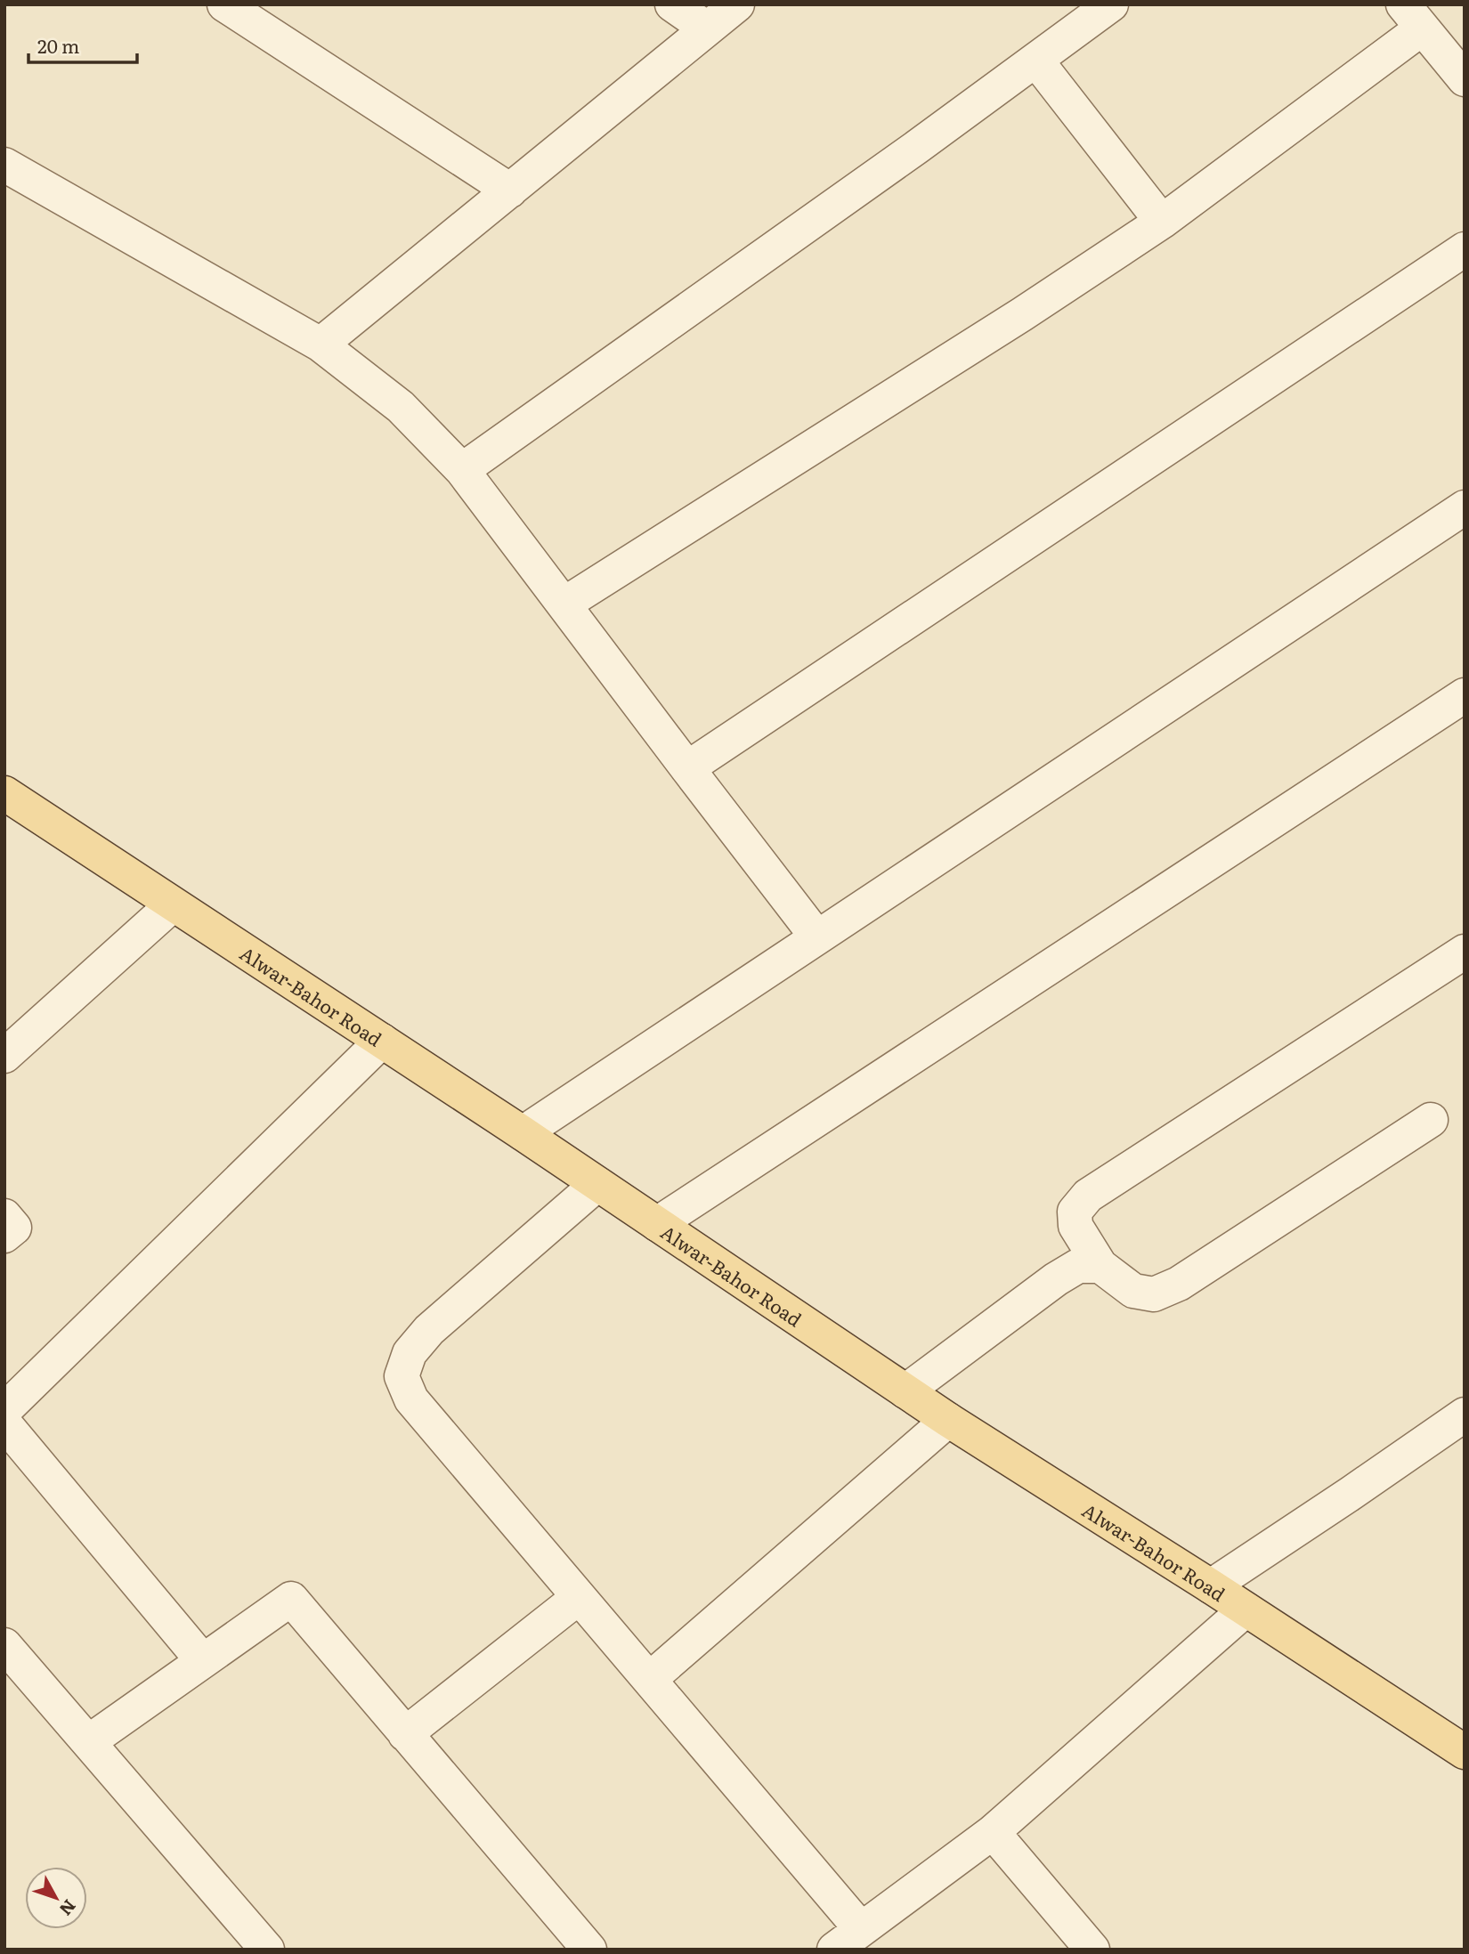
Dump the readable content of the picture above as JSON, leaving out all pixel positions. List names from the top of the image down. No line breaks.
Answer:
{"streets":{"main road":["Alwar-Bahor Road"]},"scale_bar":"20 m","north":"bottom right"}
